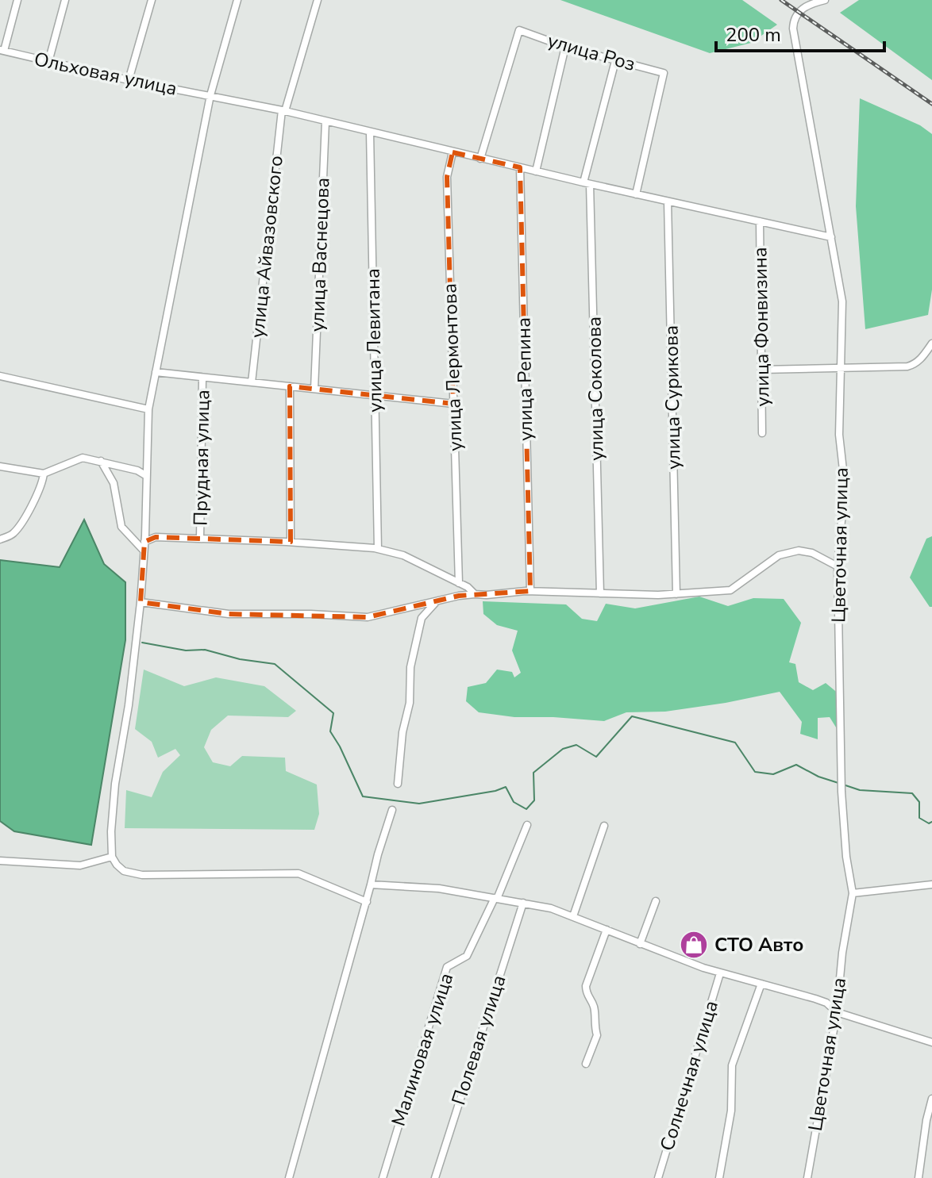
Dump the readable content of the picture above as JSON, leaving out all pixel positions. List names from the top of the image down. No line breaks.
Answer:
{"streets":{"street":["улица Роз","Ольховая улица","улица Айвазовского","улица Васнецова","улица Фонвизина","улица Левитана","улица Лермонтова","улица Репина","улица Соколова","улица Сурикова","Прудная улица","Цветочная улица","Полевая улица","Малиновая улица","Солнечная улица"]},"crossings":[["улица Роз","Ольховая улица"],["улица Роз","улица Соколова"],["Ольховая улица","улица Айвазовского"],["Ольховая улица","улица Васнецова"],["Ольховая улица","улица Фонвизина"],["Ольховая улица","улица Левитана"],["Ольховая улица","улица Лермонтова"],["Ольховая улица","улица Репина"],["Ольховая улица","улица Соколова"],["Ольховая улица","улица Сурикова"],["Ольховая улица","Цветочная улица"]],"places":{"shop":["СТО Авто"]},"scale_bar":"200 m"}
